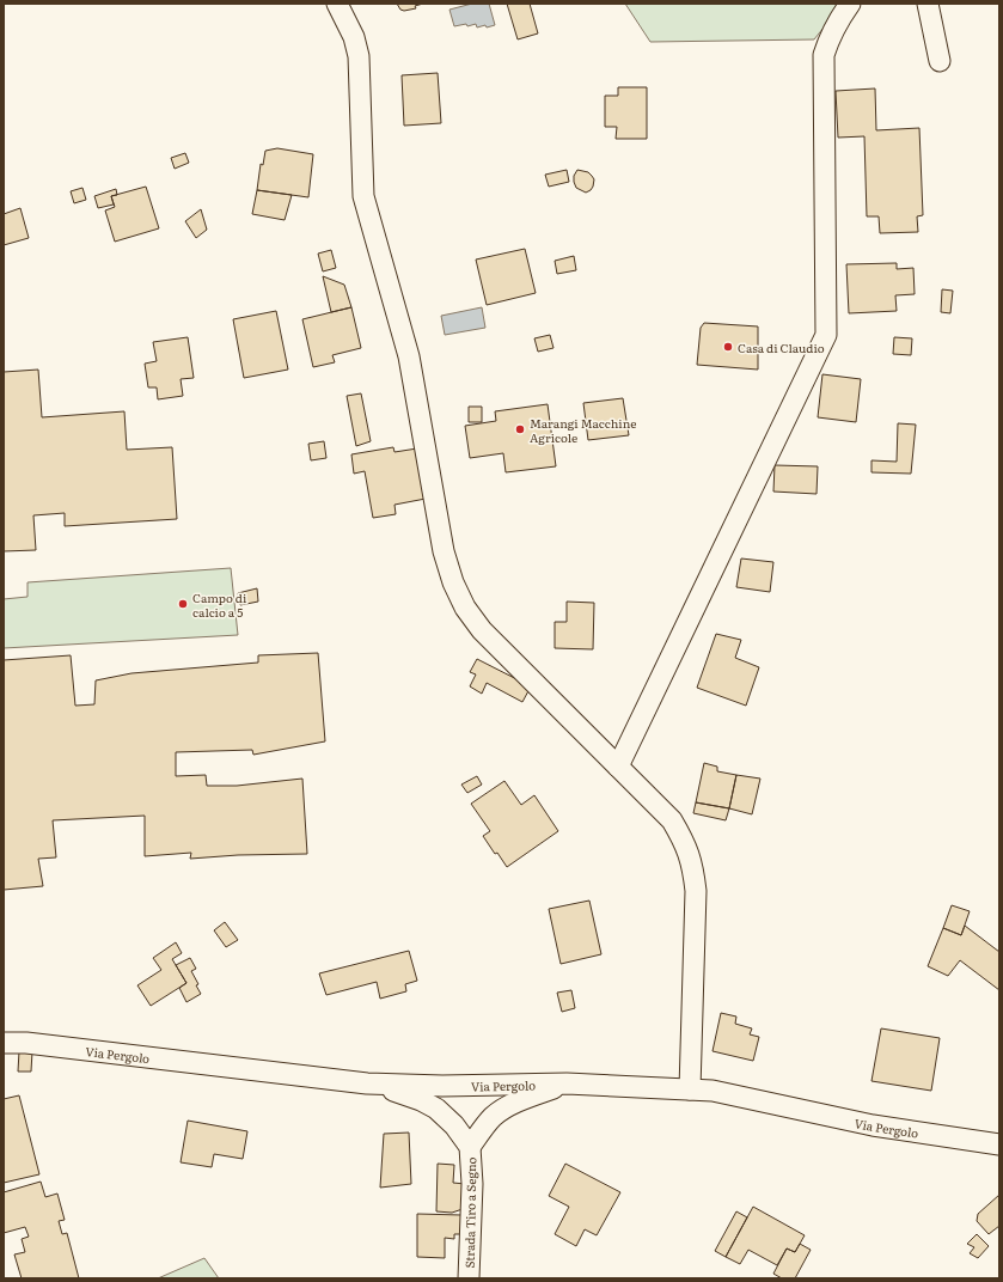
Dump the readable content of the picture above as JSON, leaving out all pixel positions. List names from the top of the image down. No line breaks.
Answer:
{"streets":{"street":["Via Pergolo","Strada Tiro a Segno"]},"crossings":[["Via Pergolo","Strada Tiro a Segno"]],"places":["Casa di Claudio","Marangi Macchine Agricole","Campo di calcio a 5"]}
